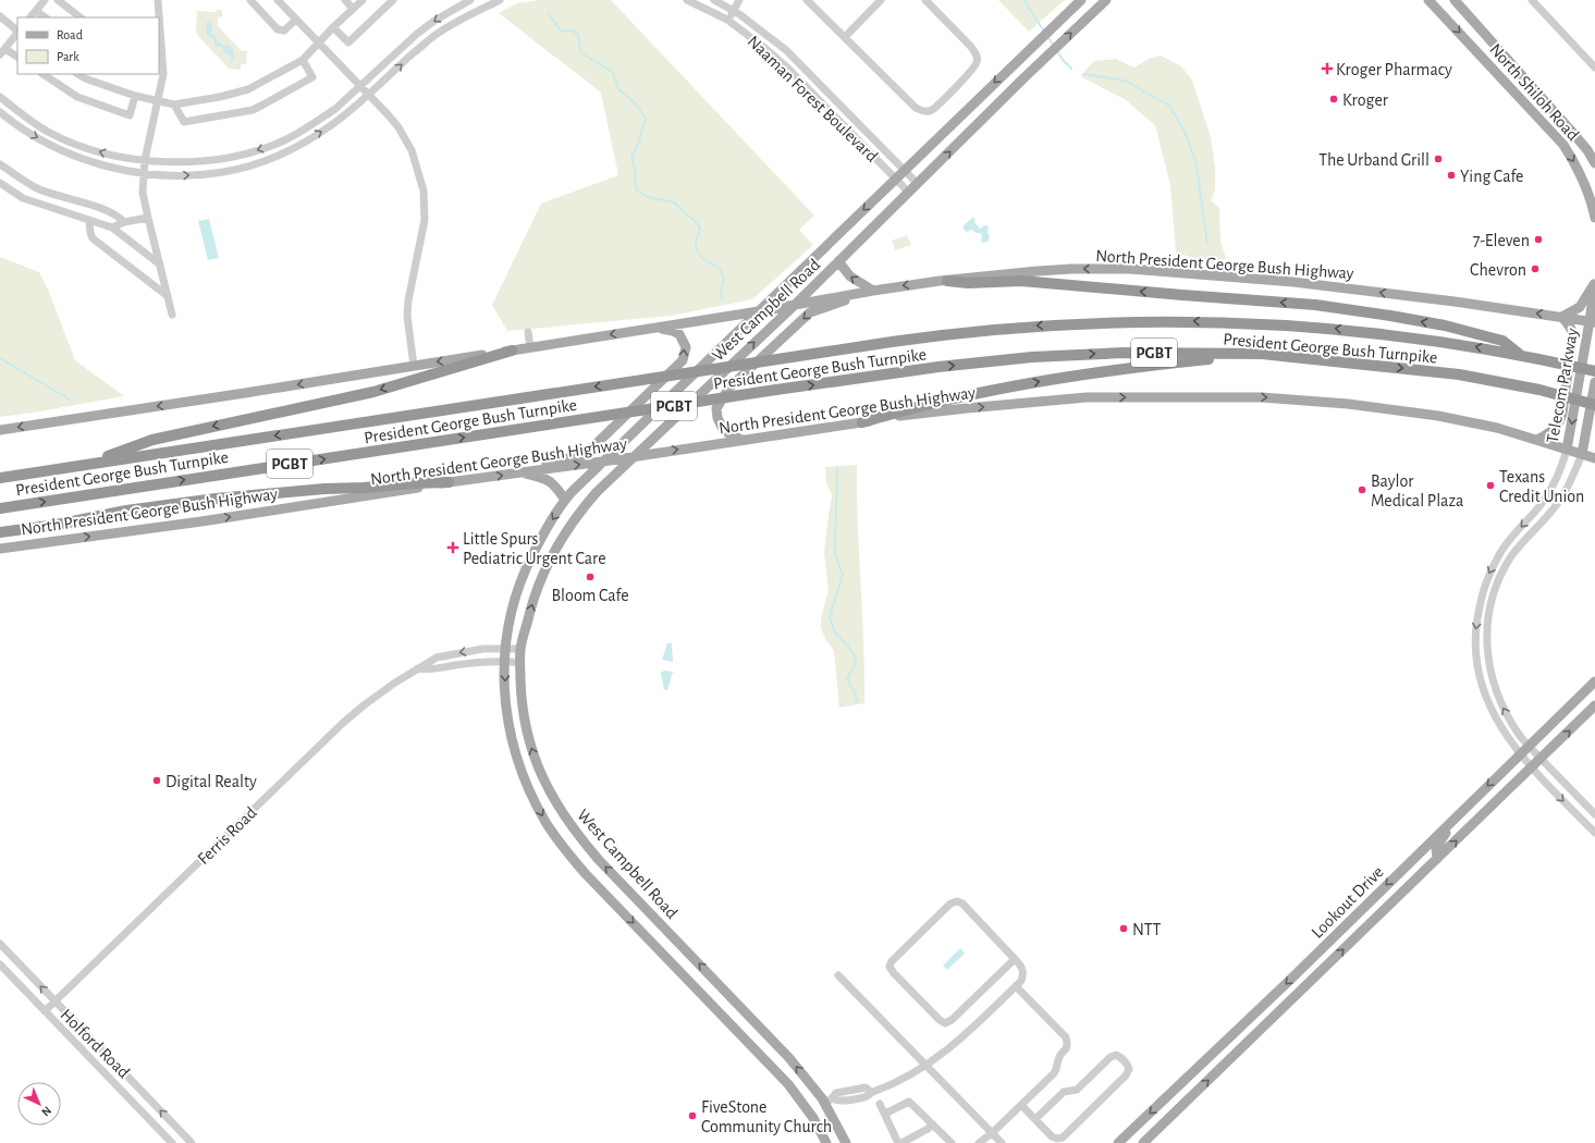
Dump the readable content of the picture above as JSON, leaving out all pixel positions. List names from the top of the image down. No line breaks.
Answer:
{"streets":{"highway":["President George Bush Turnpike","PGBT"],"main road":["North Shiloh Road","North President George Bush Highway","West Campbell Road","Telecom Parkway","Lookout Drive"],"street":["Naaman Forest Boulevard","Ferris Road","Holford Road"]},"crossings":[["Naaman Forest Boulevard","West Campbell Road"],["North President George Bush Highway","West Campbell Road"],["North President George Bush Highway","Telecom Parkway"],["West Campbell Road","Ferris Road"],["Telecom Parkway","Lookout Drive"],["Ferris Road","Holford Road"]],"places":{"health":["Kroger Pharmacy","Little Spurs Pediatric Urgent Care"],"other":["Kroger","The Urband Grill","Ying Cafe","7-Eleven","Chevron","Texans Credit Union","Baylor Medical Plaza","Bloom Cafe","Digital Realty","NTT","FiveStone Community Church"]},"legend":["Road","Park"],"north":"bottom right"}
